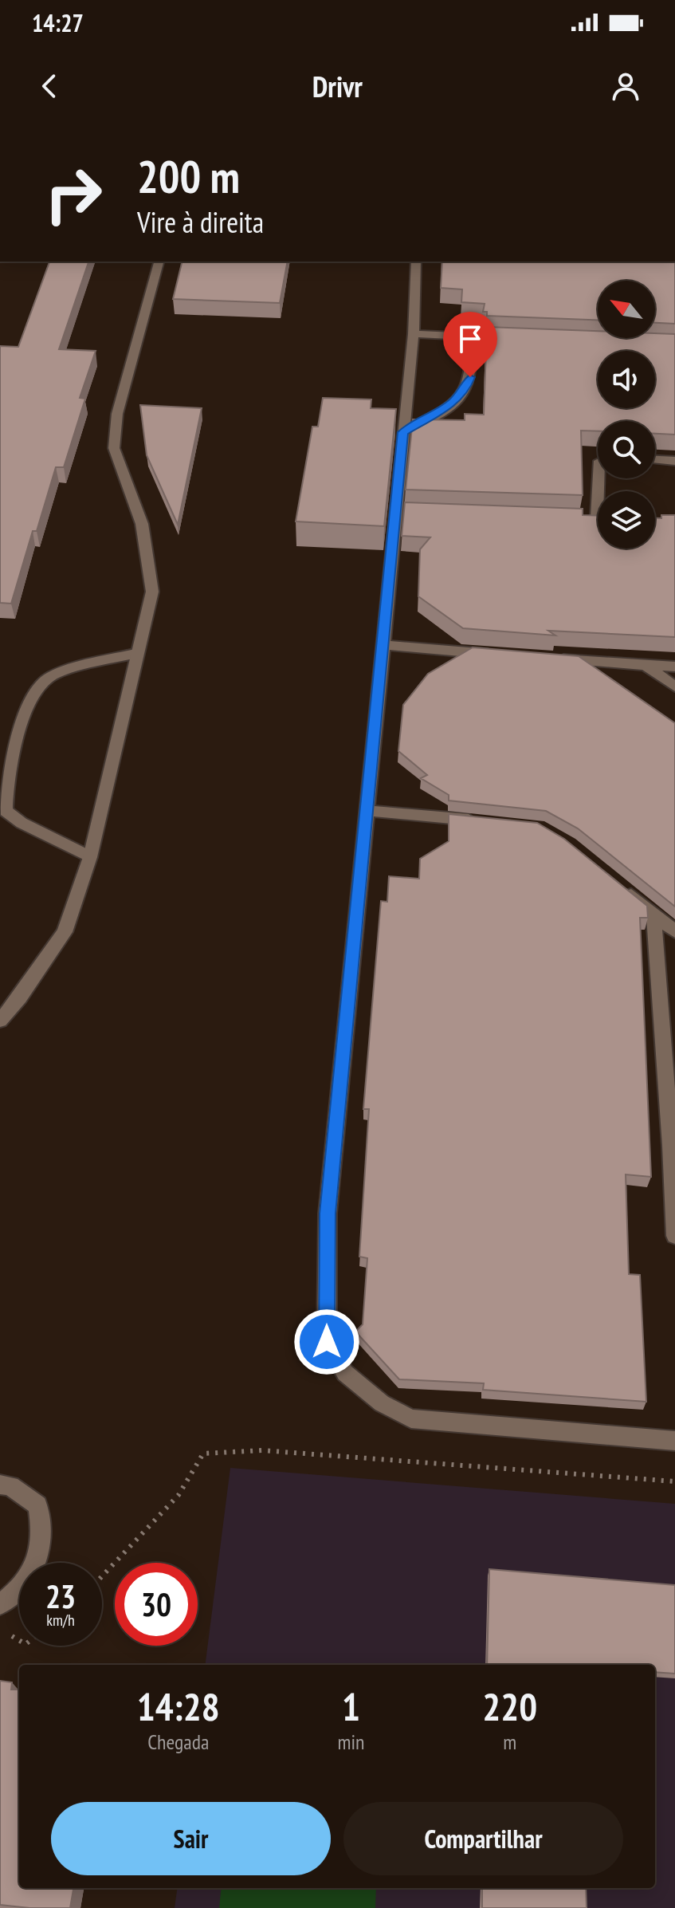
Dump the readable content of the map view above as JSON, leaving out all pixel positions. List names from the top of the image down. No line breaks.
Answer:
{"north":"top left","page":{"status":"14:27","header":"Drivr","turn":["200 m","Vire à direita"],"speed":"23 km/h","limit":"30","eta":["14:28","Chegada","1","min","220","m"],"buttons":["Sair","Compartilhar"]}}
